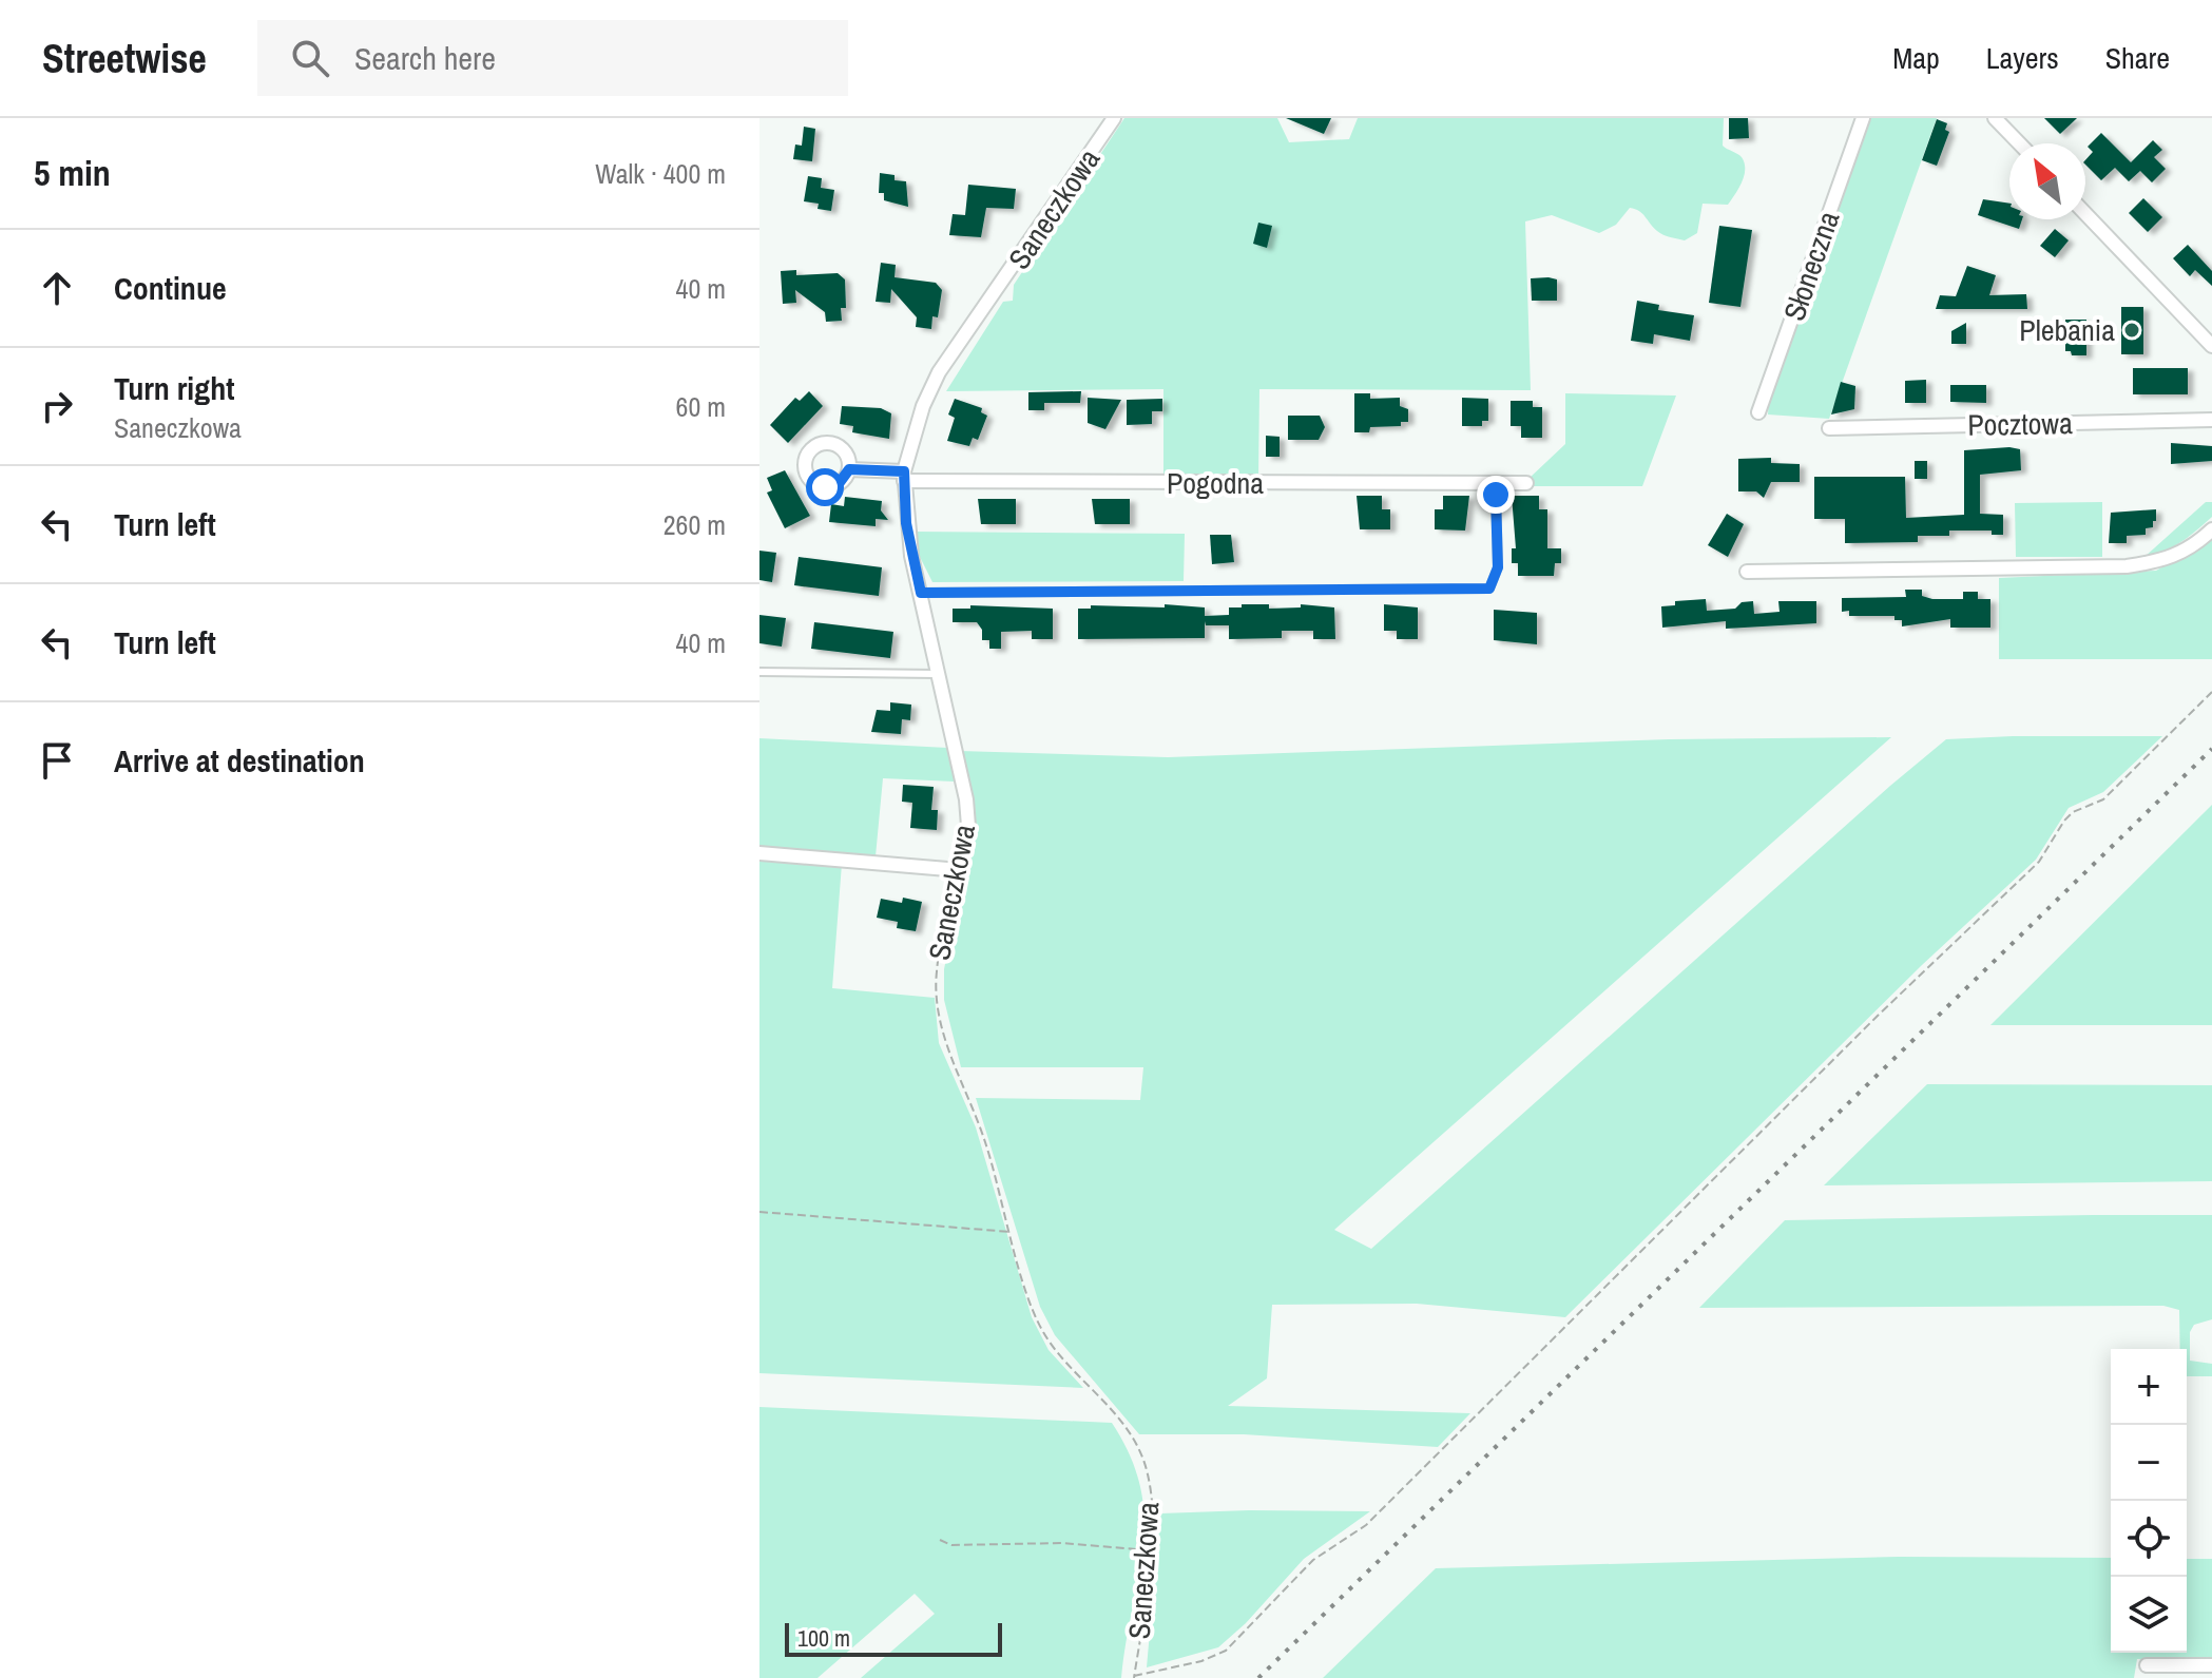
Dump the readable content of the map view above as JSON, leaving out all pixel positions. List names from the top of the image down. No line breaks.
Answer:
{"streets":{"street":["Saneczkowa","Słoneczna","Pocztowa","Pogodna"]},"crossings":[["Saneczkowa","Pogodna"]],"places":["Plebania"],"scale_bar":"100 m","north":"top left","page":{"header":"Streetwise","search":"Search here","nav":["Map","Layers","Share"],"heading":["5 min","Walk · 400 m"],"list":[["Continue","40 m"],["Turn right","Saneczkowa","60 m"],["Turn left","260 m"],["Turn left","40 m"],"Arrive at destination"],"map_buttons":["+","−"],"scale":"100 m"}}
